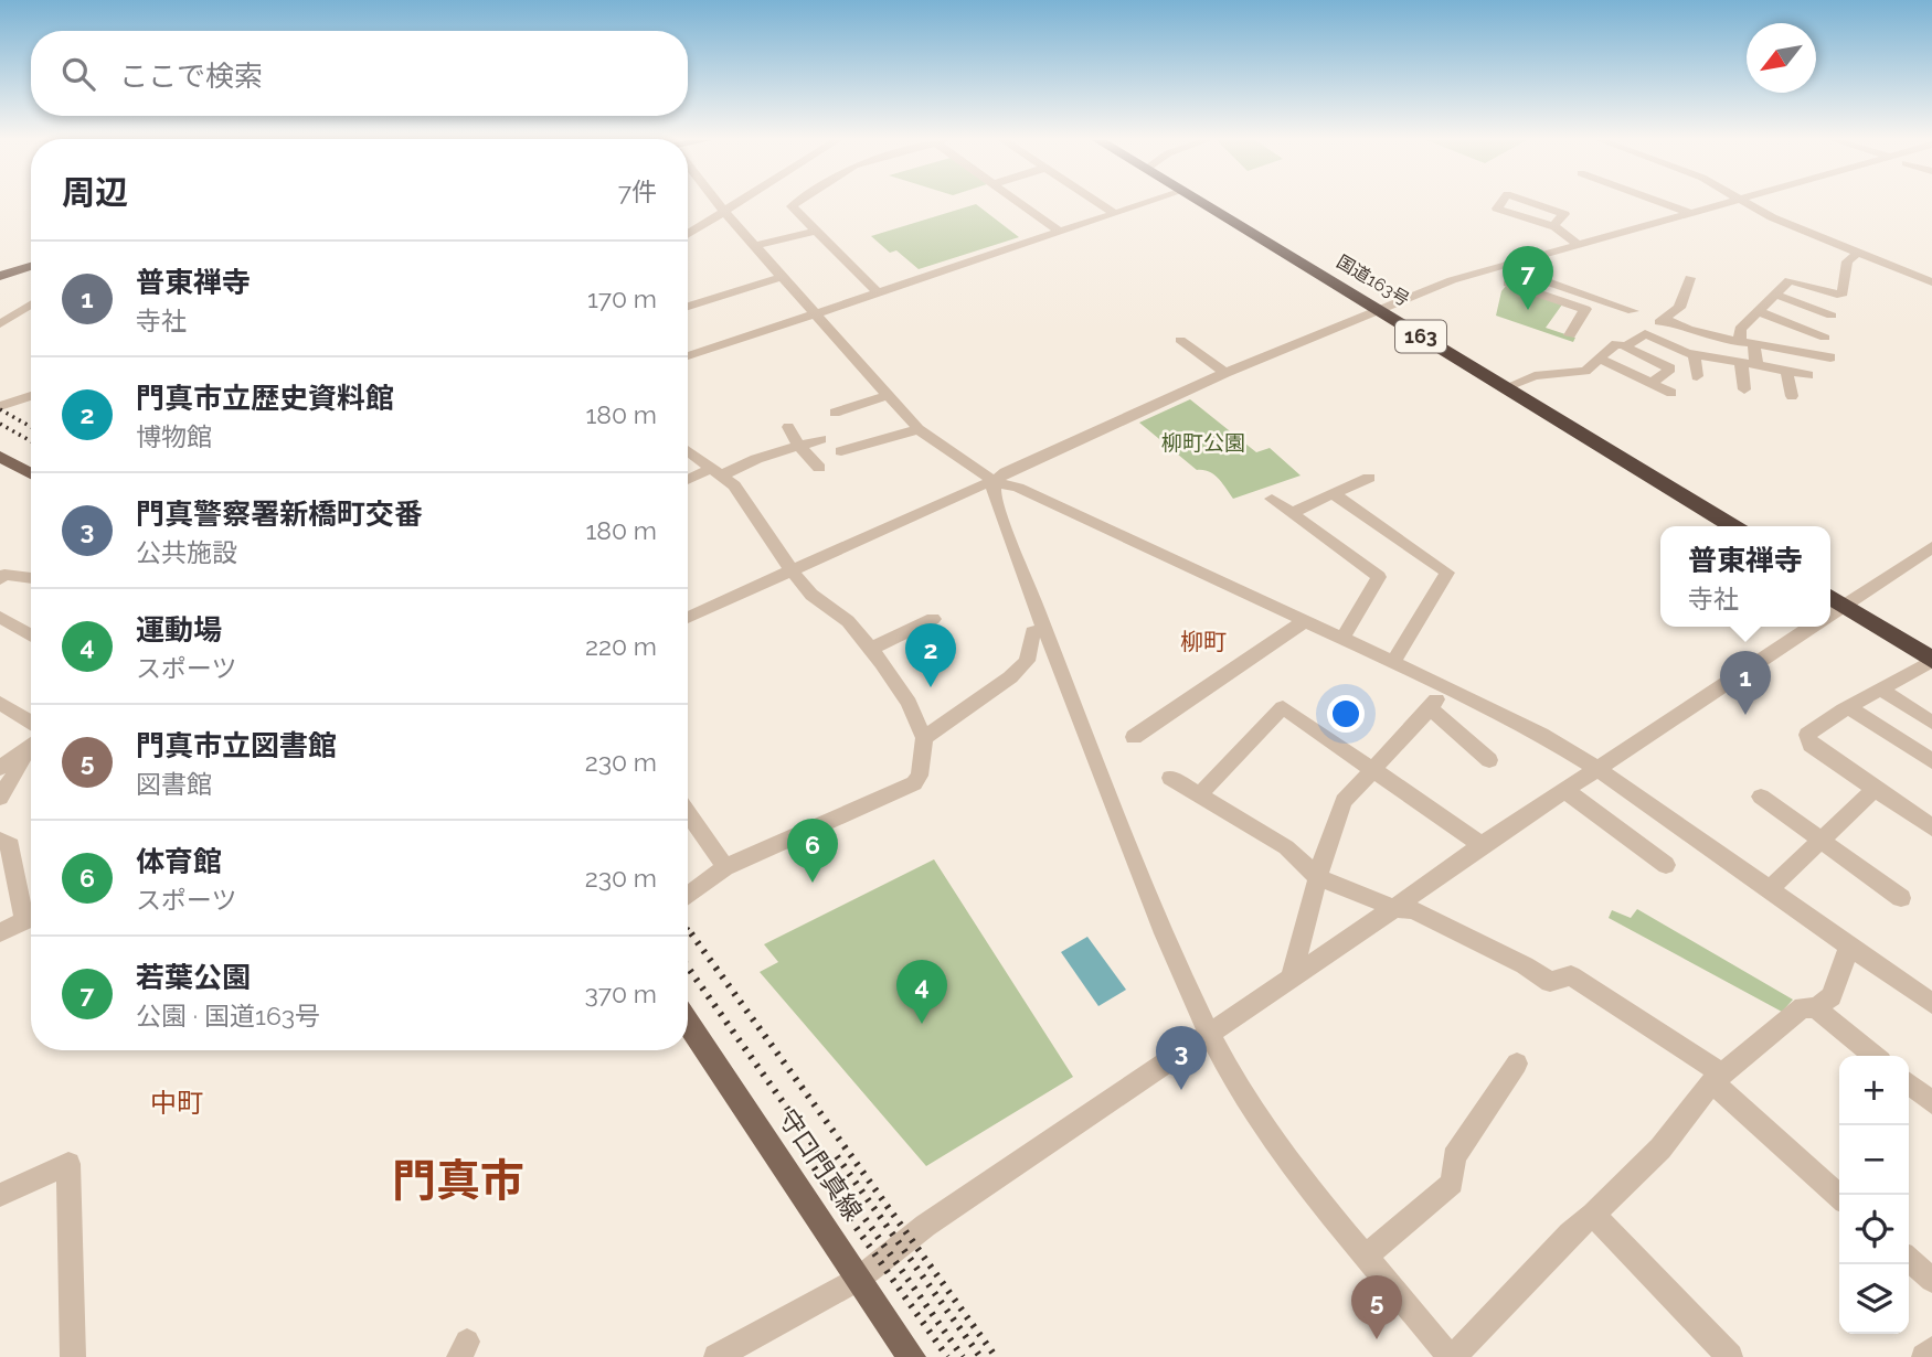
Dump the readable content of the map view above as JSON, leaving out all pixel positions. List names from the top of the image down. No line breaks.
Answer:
{"streets":{"highway":["国道163号","163"],"main road":["守口門真線"]},"districts":["柳町","中町","門真市"],"parks":["柳町公園"],"north":"bottom left","page":{"search":"ここで検索","heading":["周辺","7件"],"list":[{"mark":"1","name":"普東禅寺","note":"寺社","value":"170 m"},{"mark":"2","name":"門真市立歴史資料館","note":"博物館","value":"180 m"},{"mark":"3","name":"門真警察署新橋町交番","note":"公共施設","value":"180 m"},{"mark":"4","name":"運動場","note":"スポーツ","value":"220 m"},{"mark":"5","name":"門真市立図書館","note":"図書館","value":"230 m"},{"mark":"6","name":"体育館","note":"スポーツ","value":"230 m"},{"mark":"7","name":"若葉公園","note":"公園 · 国道163号","value":"370 m"}],"pins":["7","2","1","6","4","3","5"],"popup":["普東禅寺","寺社"],"map_buttons":["+","−"]}}
